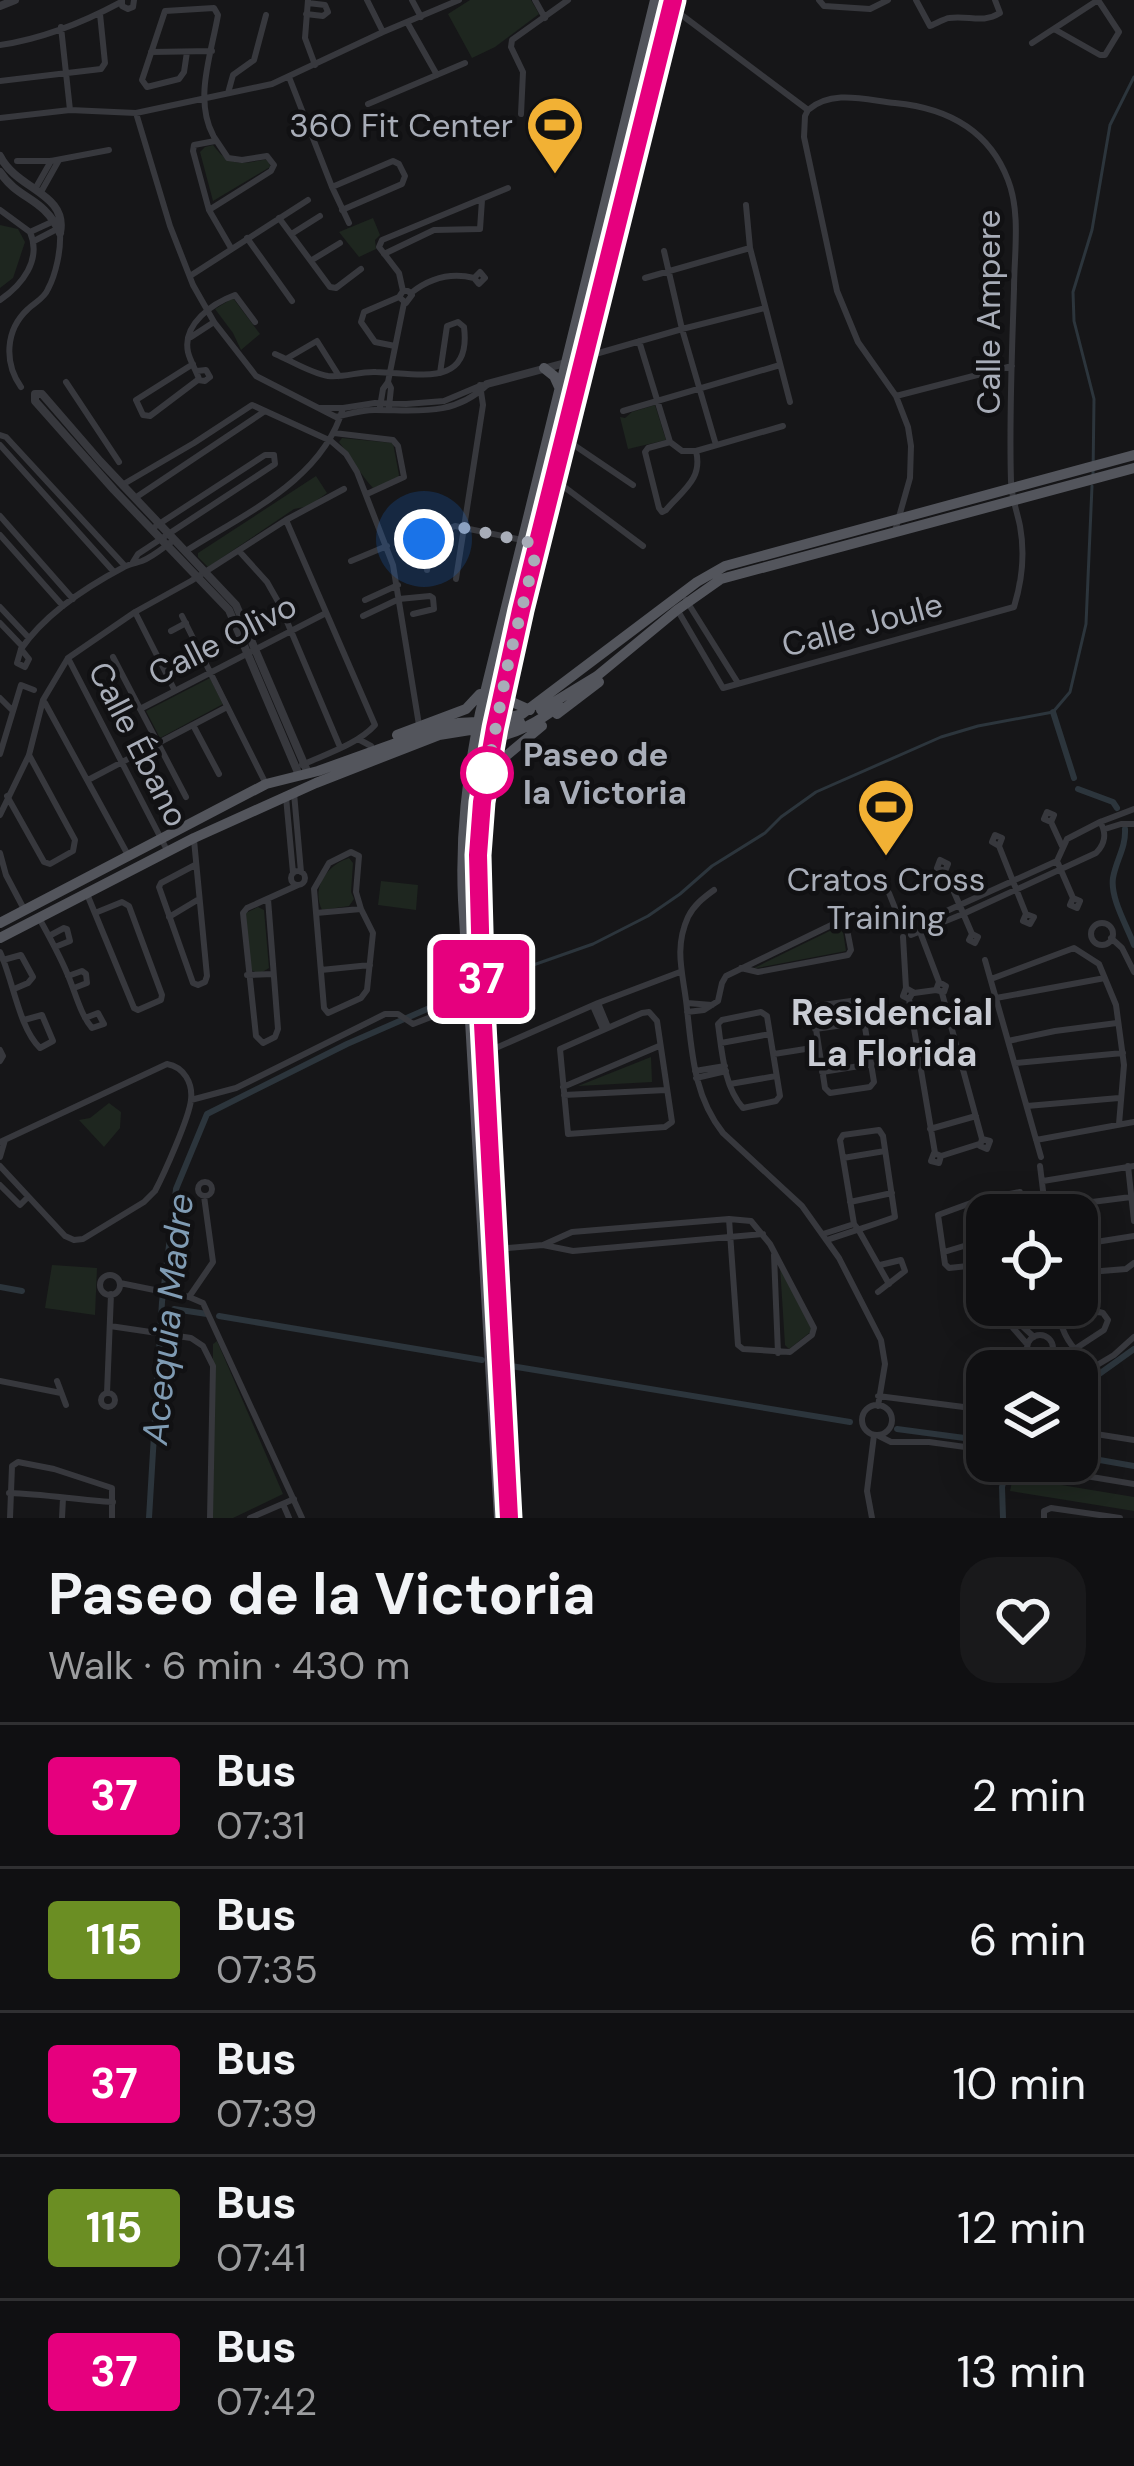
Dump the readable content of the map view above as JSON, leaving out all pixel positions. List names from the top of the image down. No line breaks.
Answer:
{"streets":{"street":["Calle Ampere","Calle Joule","Calle Olivo","Calle Ébano"]},"crossings":[["Calle Ampere","Calle Joule"]],"districts":["Residencial La Florida"],"water":["Acequia Madre"],"places":{"sports":["360 Fit Center","Cratos Cross Training"],"other":["Paseo de la Victoria"]},"lines":["bus line 37"],"page":{"on_map":"37","heading":["Paseo de la Victoria","Walk · 6 min · 430 m"],"list":[{"mark":"37","name":"Bus","note":"07:31","value":"2 min"},{"mark":"115","name":"Bus","note":"07:35","value":"6 min"},{"mark":"37","name":"Bus","note":"07:39","value":"10 min"},{"mark":"115","name":"Bus","note":"07:41","value":"12 min"},{"mark":"37","name":"Bus","note":"07:42","value":"13 min"}]}}
